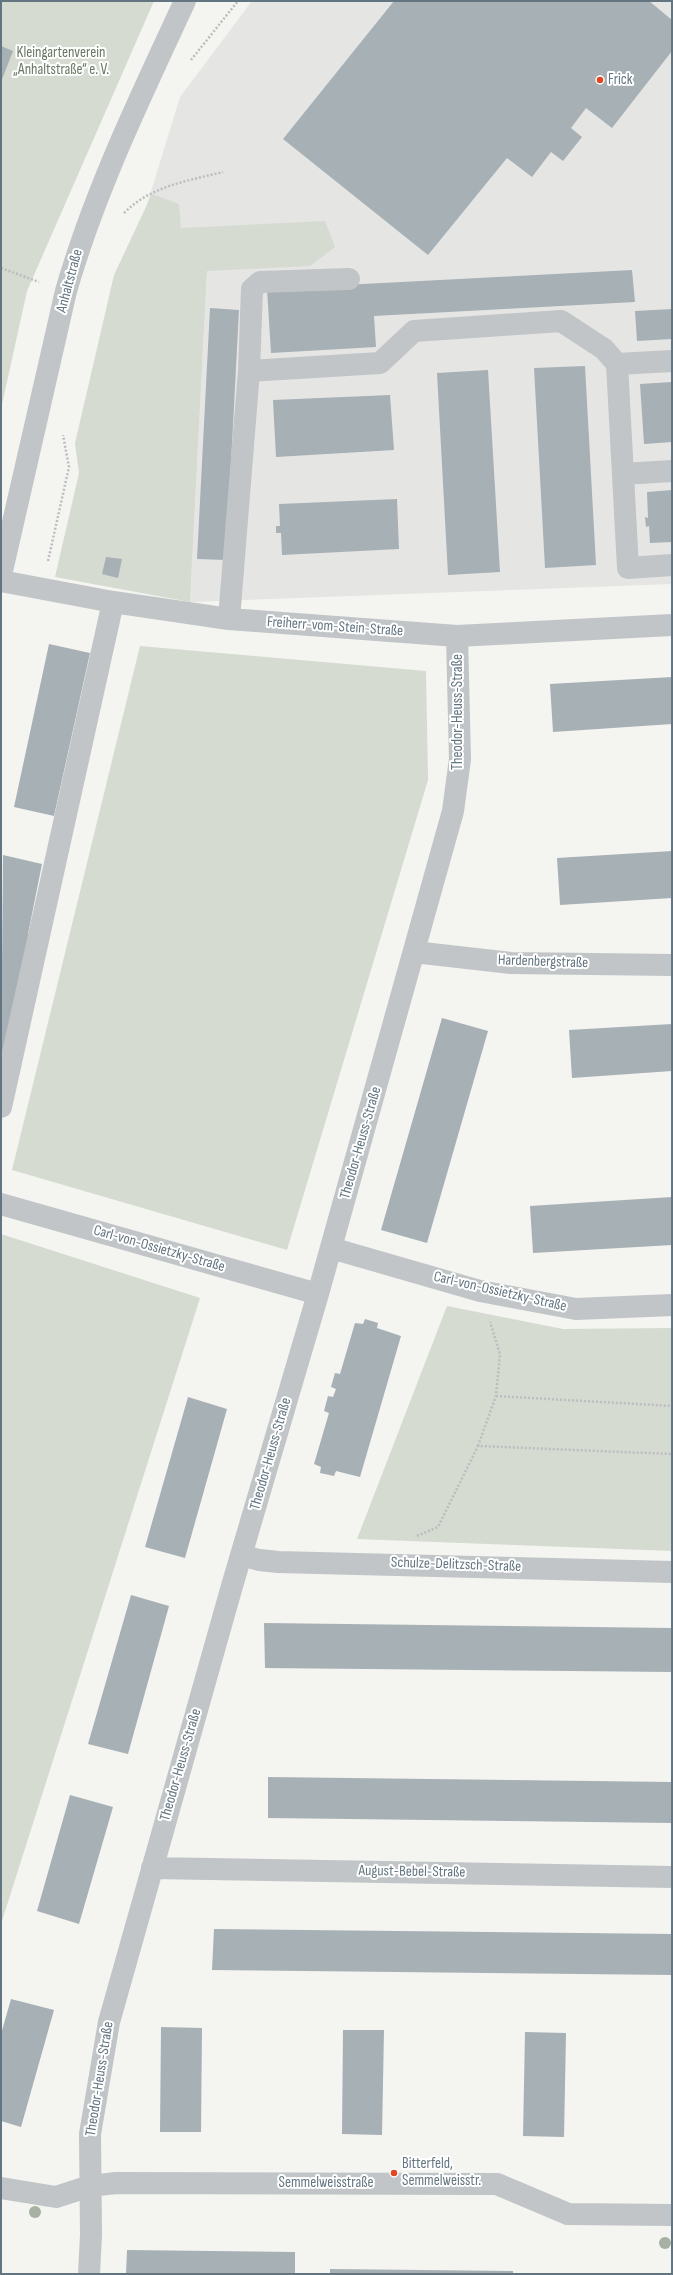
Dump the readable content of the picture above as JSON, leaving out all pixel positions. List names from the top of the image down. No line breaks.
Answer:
{"streets":{"street":["Anhaltstraße","Freiherr-vom-Stein-Straße","Theodor-Heuss-Straße","Hardenbergstraße","Carl-von-Ossietzky-Straße","Schulze-Delitzsch-Straße","August-Bebel-Straße","Semmelweisstraße"]},"crossings":[["Freiherr-vom-Stein-Straße","Theodor-Heuss-Straße"],["Theodor-Heuss-Straße","Hardenbergstraße"],["Theodor-Heuss-Straße","Carl-von-Ossietzky-Straße"],["Theodor-Heuss-Straße","Schulze-Delitzsch-Straße"],["Theodor-Heuss-Straße","August-Bebel-Straße"],["Theodor-Heuss-Straße","Semmelweisstraße"]],"parks":["Kleingartenverein „Anhaltstraße“ e. V."],"places":["Frick","Bitterfeld, Semmelweisstr."]}
